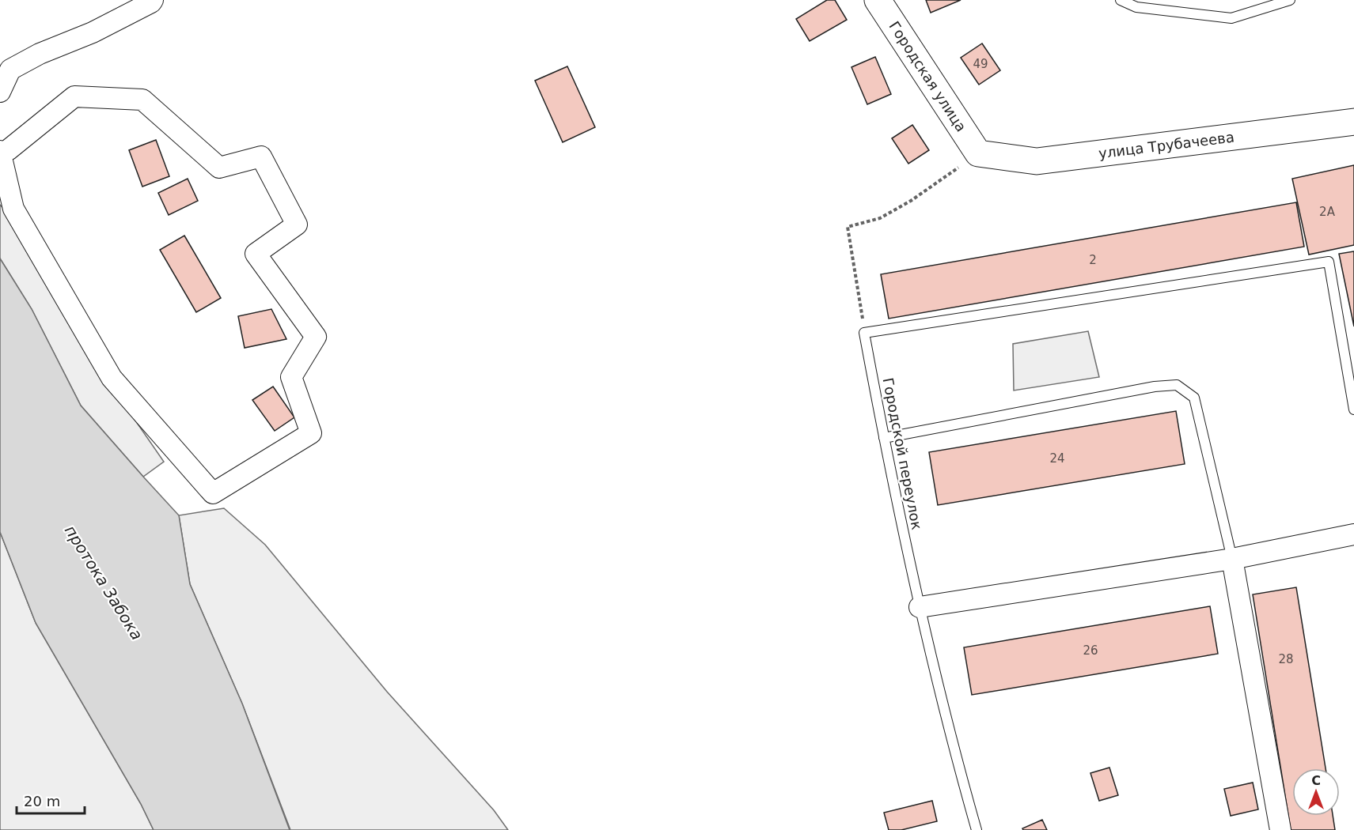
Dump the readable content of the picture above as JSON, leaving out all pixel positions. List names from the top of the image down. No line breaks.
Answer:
{"streets":{"main road":["Городская улица","улица Трубачеева"],"lane":["Городской переулок"]},"crossings":[["Городская улица","улица Трубачеева"]],"water":["протока Забока"],"house_numbers":["49","2А","2","24","26","28"],"scale_bar":"20 m","north":"top"}
